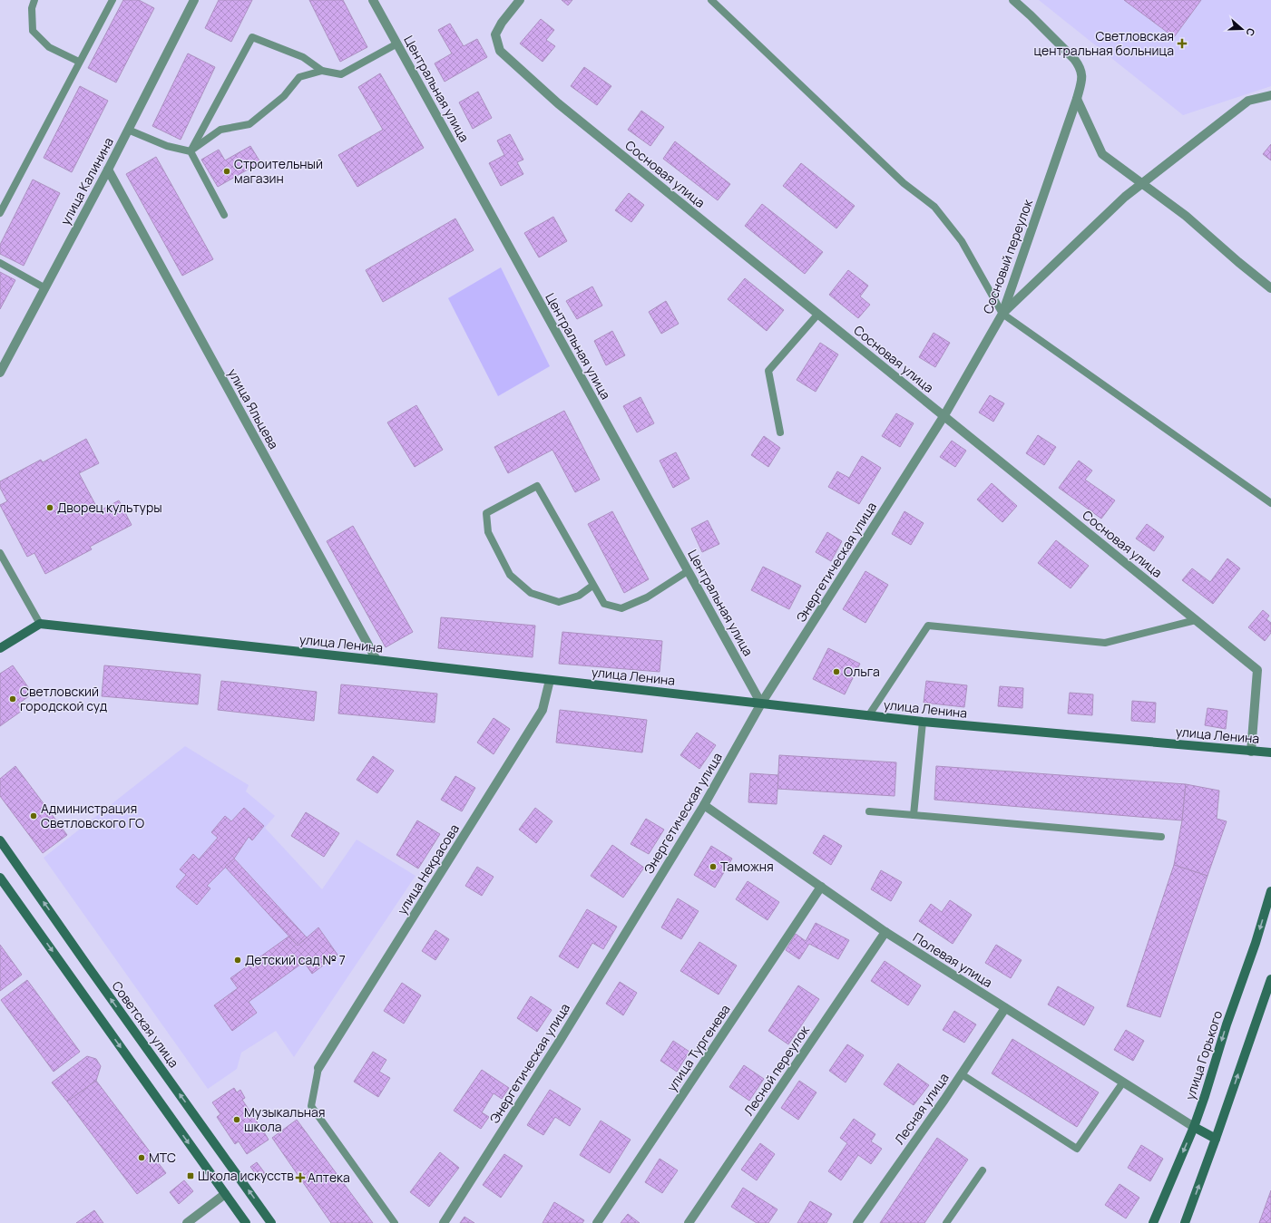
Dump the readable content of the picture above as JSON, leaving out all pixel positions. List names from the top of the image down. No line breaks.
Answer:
{"streets":{"street":["Центральная улица","Сосновая улица","улица Калинина","Сосновый переулок","улица Яльцева","Энергетическая улица","улица Ленина","улица Некрасова","Полевая улица","Советская улица","улица Тургенева","улица Горького","Лесной переулок","Лесная улица"]},"crossings":[["Центральная улица","Энергетическая улица"],["Центральная улица","улица Ленина"],["Сосновая улица","Сосновый переулок"],["Сосновая улица","Энергетическая улица"],["Сосновая улица","улица Ленина"],["улица Калинина","улица Яльцева"],["Сосновый переулок","Энергетическая улица"],["улица Яльцева","улица Ленина"],["Энергетическая улица","улица Ленина"],["Энергетическая улица","Полевая улица"],["улица Ленина","улица Некрасова"],["Полевая улица","улица Тургенева"],["Полевая улица","улица Горького"],["Полевая улица","Лесной переулок"],["Полевая улица","Лесная улица"]],"places":{"health":["Светловская центральная больница","Аптека"],"other":["Строительный магазин","Дворец культуры","Ольга","Светловский городской суд","Администрация Светловского ГО","Таможня","Детский сад № 7","Музыкальная школа","МТС"],"transit":["Школа искусств"]},"north":"right"}
